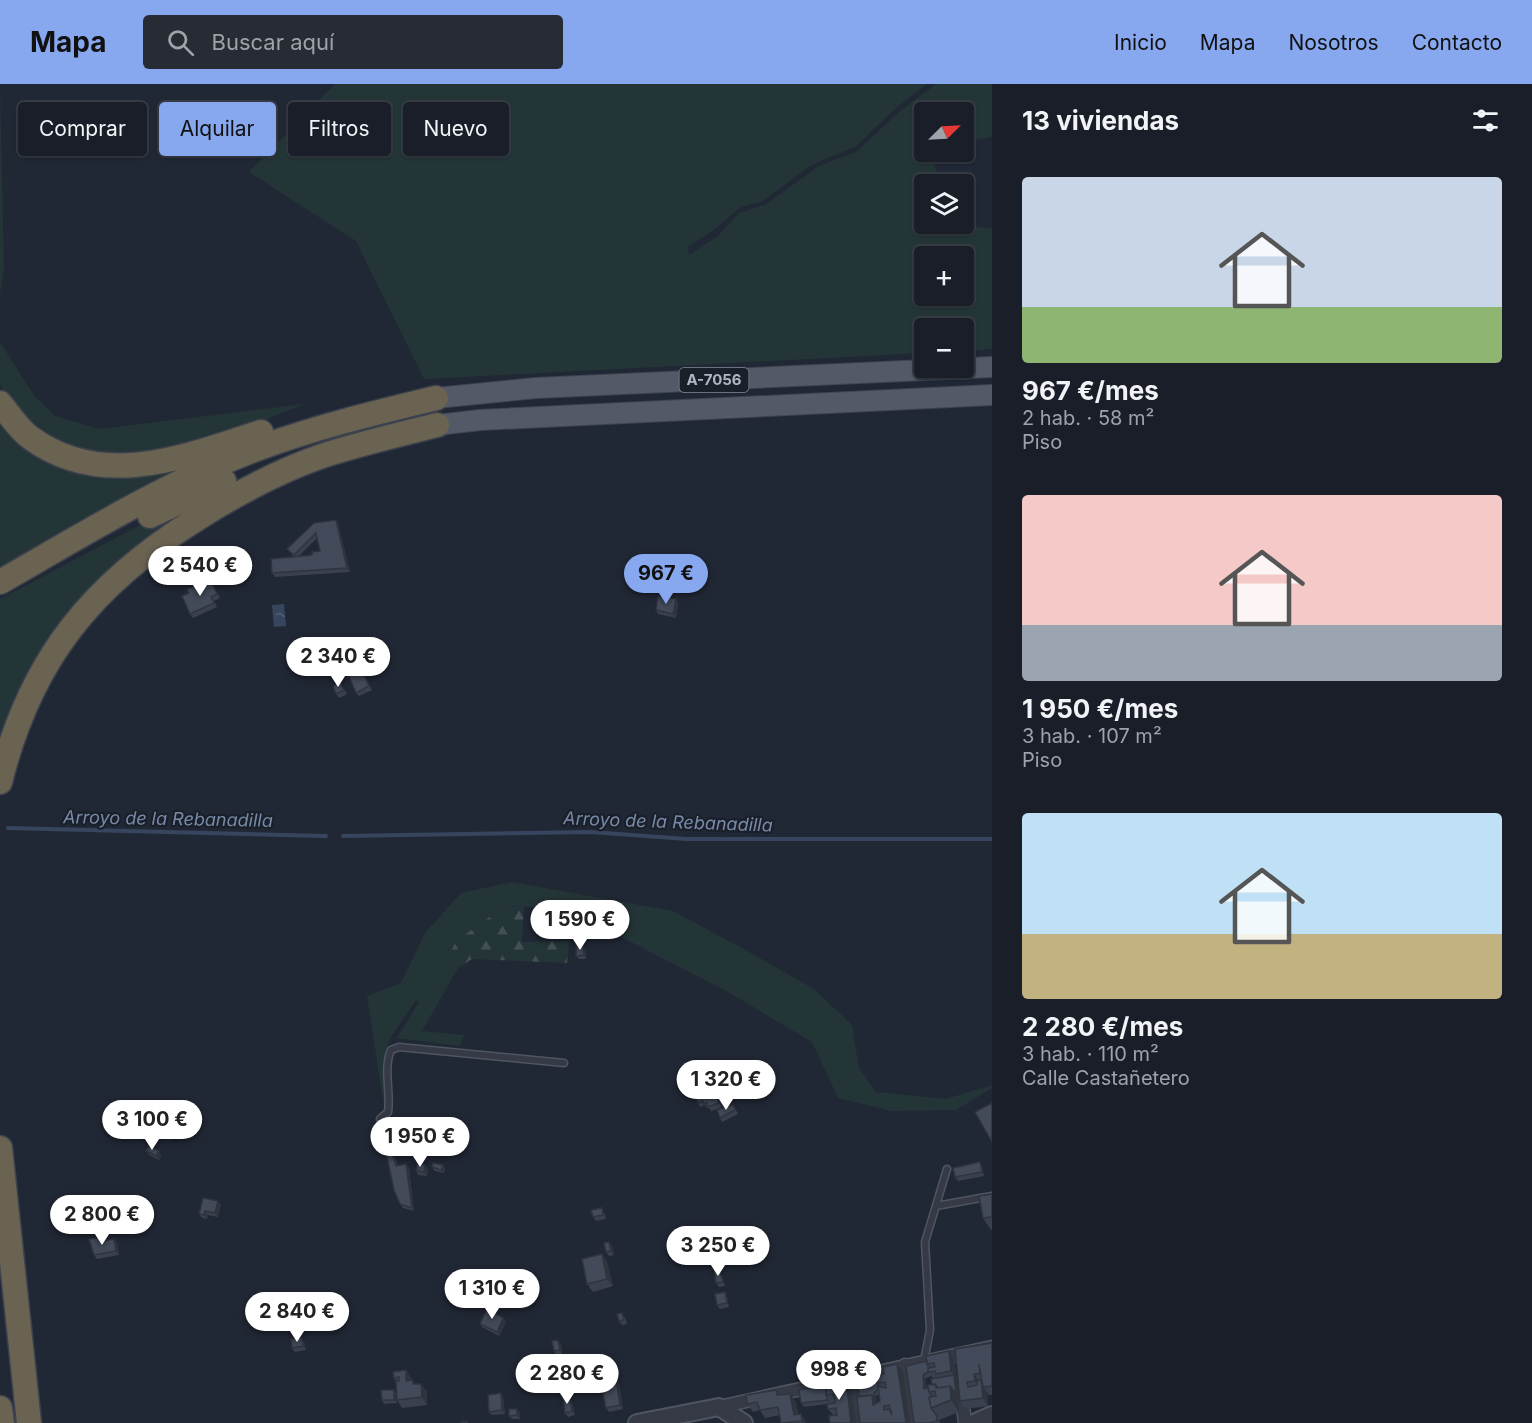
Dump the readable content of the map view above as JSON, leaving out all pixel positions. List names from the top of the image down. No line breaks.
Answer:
{"streets":{"main road":["A-7056"]},"water":["Arroyo de la Rebanadilla"],"north":"top right","page":{"header":"Mapa","search":"Buscar aquí","nav":["Inicio","Mapa","Nosotros","Contacto"],"heading":"13 viviendas","map_buttons":["+","−"],"chip":["Comprar","Alquilar","Filtros","Nuevo"],"list":[{"name":"967 €/mes","note":"2 hab. · 58 m² · Piso"},{"name":"1 950 €/mes","note":"3 hab. · 107 m² · Piso"},{"name":"2 280 €/mes","note":"3 hab. · 110 m² · Calle Castañetero"}],"price":["2 540 €","967 €","2 340 €","1 590 €","1 320 €","3 100 €","1 950 €","2 800 €","3 250 €","1 310 €","2 840 €","998 €","2 280 €"]}}
